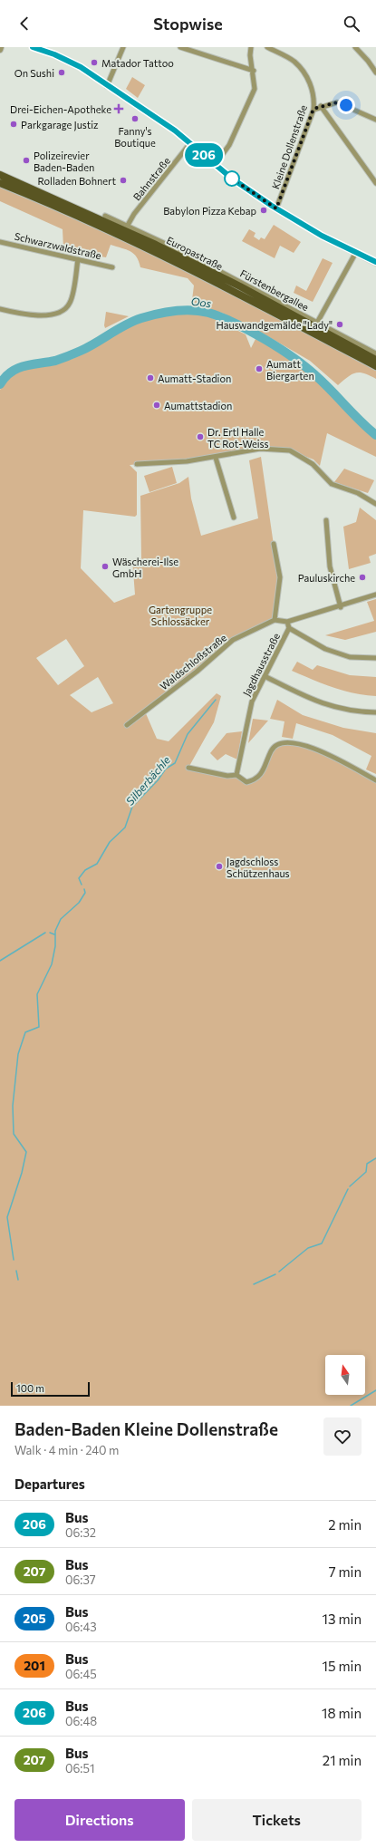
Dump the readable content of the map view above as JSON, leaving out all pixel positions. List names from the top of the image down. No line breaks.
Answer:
{"streets":{"main road":["Europastraße"],"street":["Kleine Dollenstraße","Bahnstraße","Schwarzwaldstraße","Fürstenbergallee","Waldschloßstraße","Jagdhausstraße"]},"crossings":[["Bahnstraße","Fürstenbergallee"],["Waldschloßstraße","Jagdhausstraße"]],"water":["Oos","Silberbächle"],"parks":["Gartengruppe Schlossäcker"],"places":{"other":["Matador Tattoo","On Sushi","Fanny's Boutique","Parkgarage Justiz","Polizeirevier Baden-Baden","Rolladen Bohnert","Babylon Pizza Kebap","Hauswandgemälde \"Lady\"","Aumatt Biergarten","Aumatt-Stadion","Aumattstadion","Dr. Ertl Halle TC Rot-Weiss","Wäscherei-Ilse GmbH","Pauluskirche","Jagdschloss Schützenhaus"],"health":["Drei-Eichen-Apotheke"]},"lines":["bus line 206"],"scale_bar":"100 m","north":"top","page":{"header":"Stopwise","on_map":"206","scale":"100 m","heading":[["Baden-Baden Kleine Dollenstraße","Walk · 4 min · 240 m"],"Departures"],"list":[{"mark":"206","name":"Bus","note":"06:32","value":"2 min"},{"mark":"207","name":"Bus","note":"06:37","value":"7 min"},{"mark":"205","name":"Bus","note":"06:43","value":"13 min"},{"mark":"201","name":"Bus","note":"06:45","value":"15 min"},{"mark":"206","name":"Bus","note":"06:48","value":"18 min"},{"mark":"207","name":"Bus","note":"06:51","value":"21 min"}],"buttons":["Directions","Tickets"]}}
